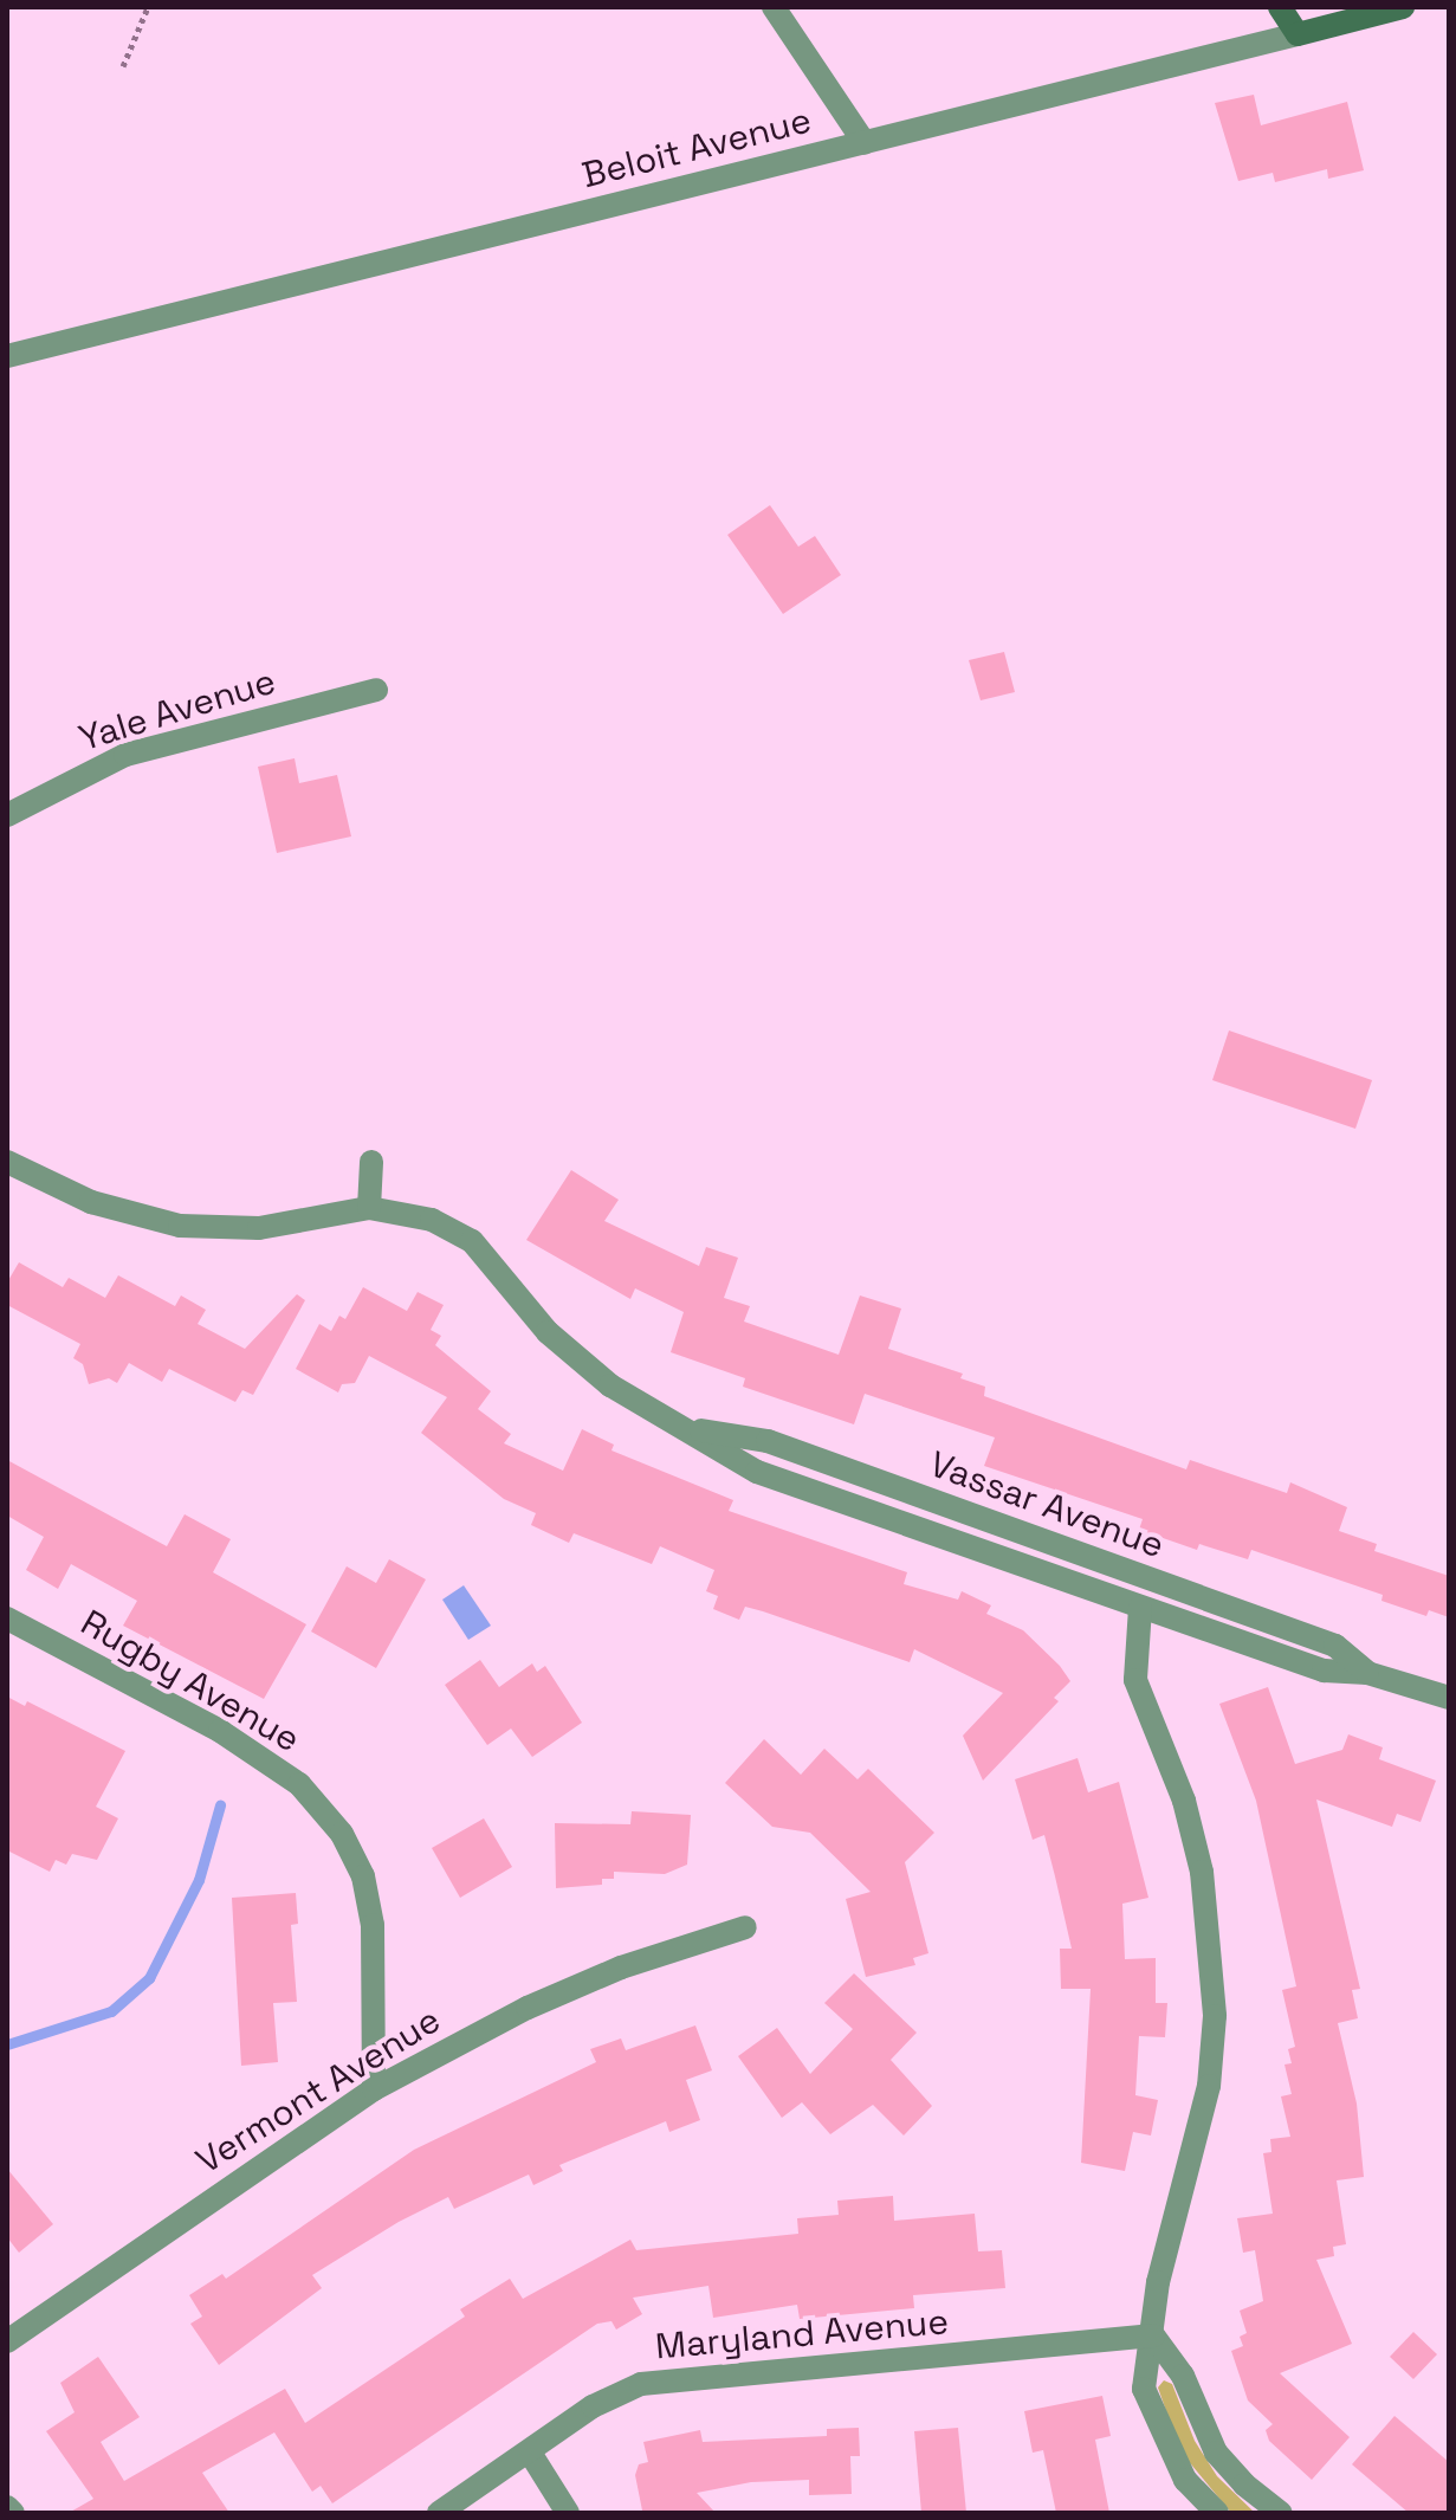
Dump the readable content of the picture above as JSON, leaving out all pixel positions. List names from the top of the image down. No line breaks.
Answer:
{"streets":{"street":["Beloit Avenue","Yale Avenue","Vassar Avenue","Rugby Avenue","Vermont Avenue","Maryland Avenue"]},"crossings":[["Rugby Avenue","Vermont Avenue"]]}
